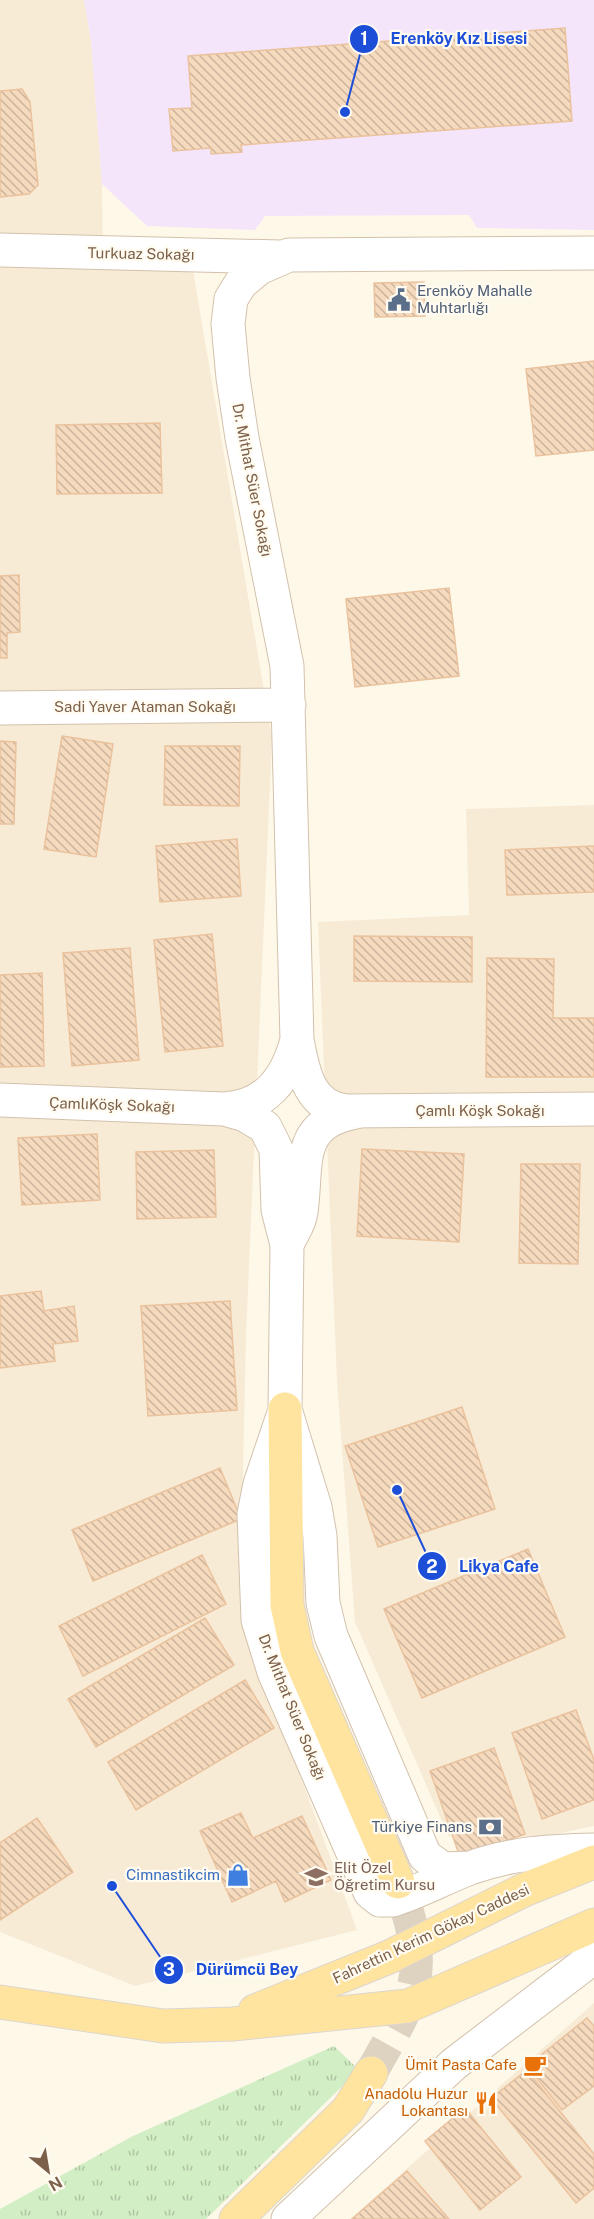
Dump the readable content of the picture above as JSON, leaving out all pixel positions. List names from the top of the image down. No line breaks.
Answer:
{"streets":{"main road":["Dr. Mithat Süer Sokağı","Fahrettin Kerim Gökay Caddesi"],"street":["Turkuaz Sokağı","Sadi Yaver Ataman Sokağı","ÇamlıKöşk Sokağı","Çamlı Köşk Sokağı"]},"crossings":[["Turkuaz Sokağı","Dr. Mithat Süer Sokağı"],["Dr. Mithat Süer Sokağı","Sadi Yaver Ataman Sokağı"],["Dr. Mithat Süer Sokağı","ÇamlıKöşk Sokağı"],["Dr. Mithat Süer Sokağı","Çamlı Köşk Sokağı"]],"places":{"other":["Erenköy Kız Lisesi","Likya Cafe","Dürümcü Bey"],"public building":["Erenköy Mahalle Muhtarlığı"],"bank":["Türkiye Finans"],"shop":["Cimnastikcim"],"school or university":["Elit Özel Öğretim Kursu"],"cafe":["Ümit Pasta Cafe"],"restaurant":["Anadolu Huzur Lokantası"]},"north":"bottom right"}
